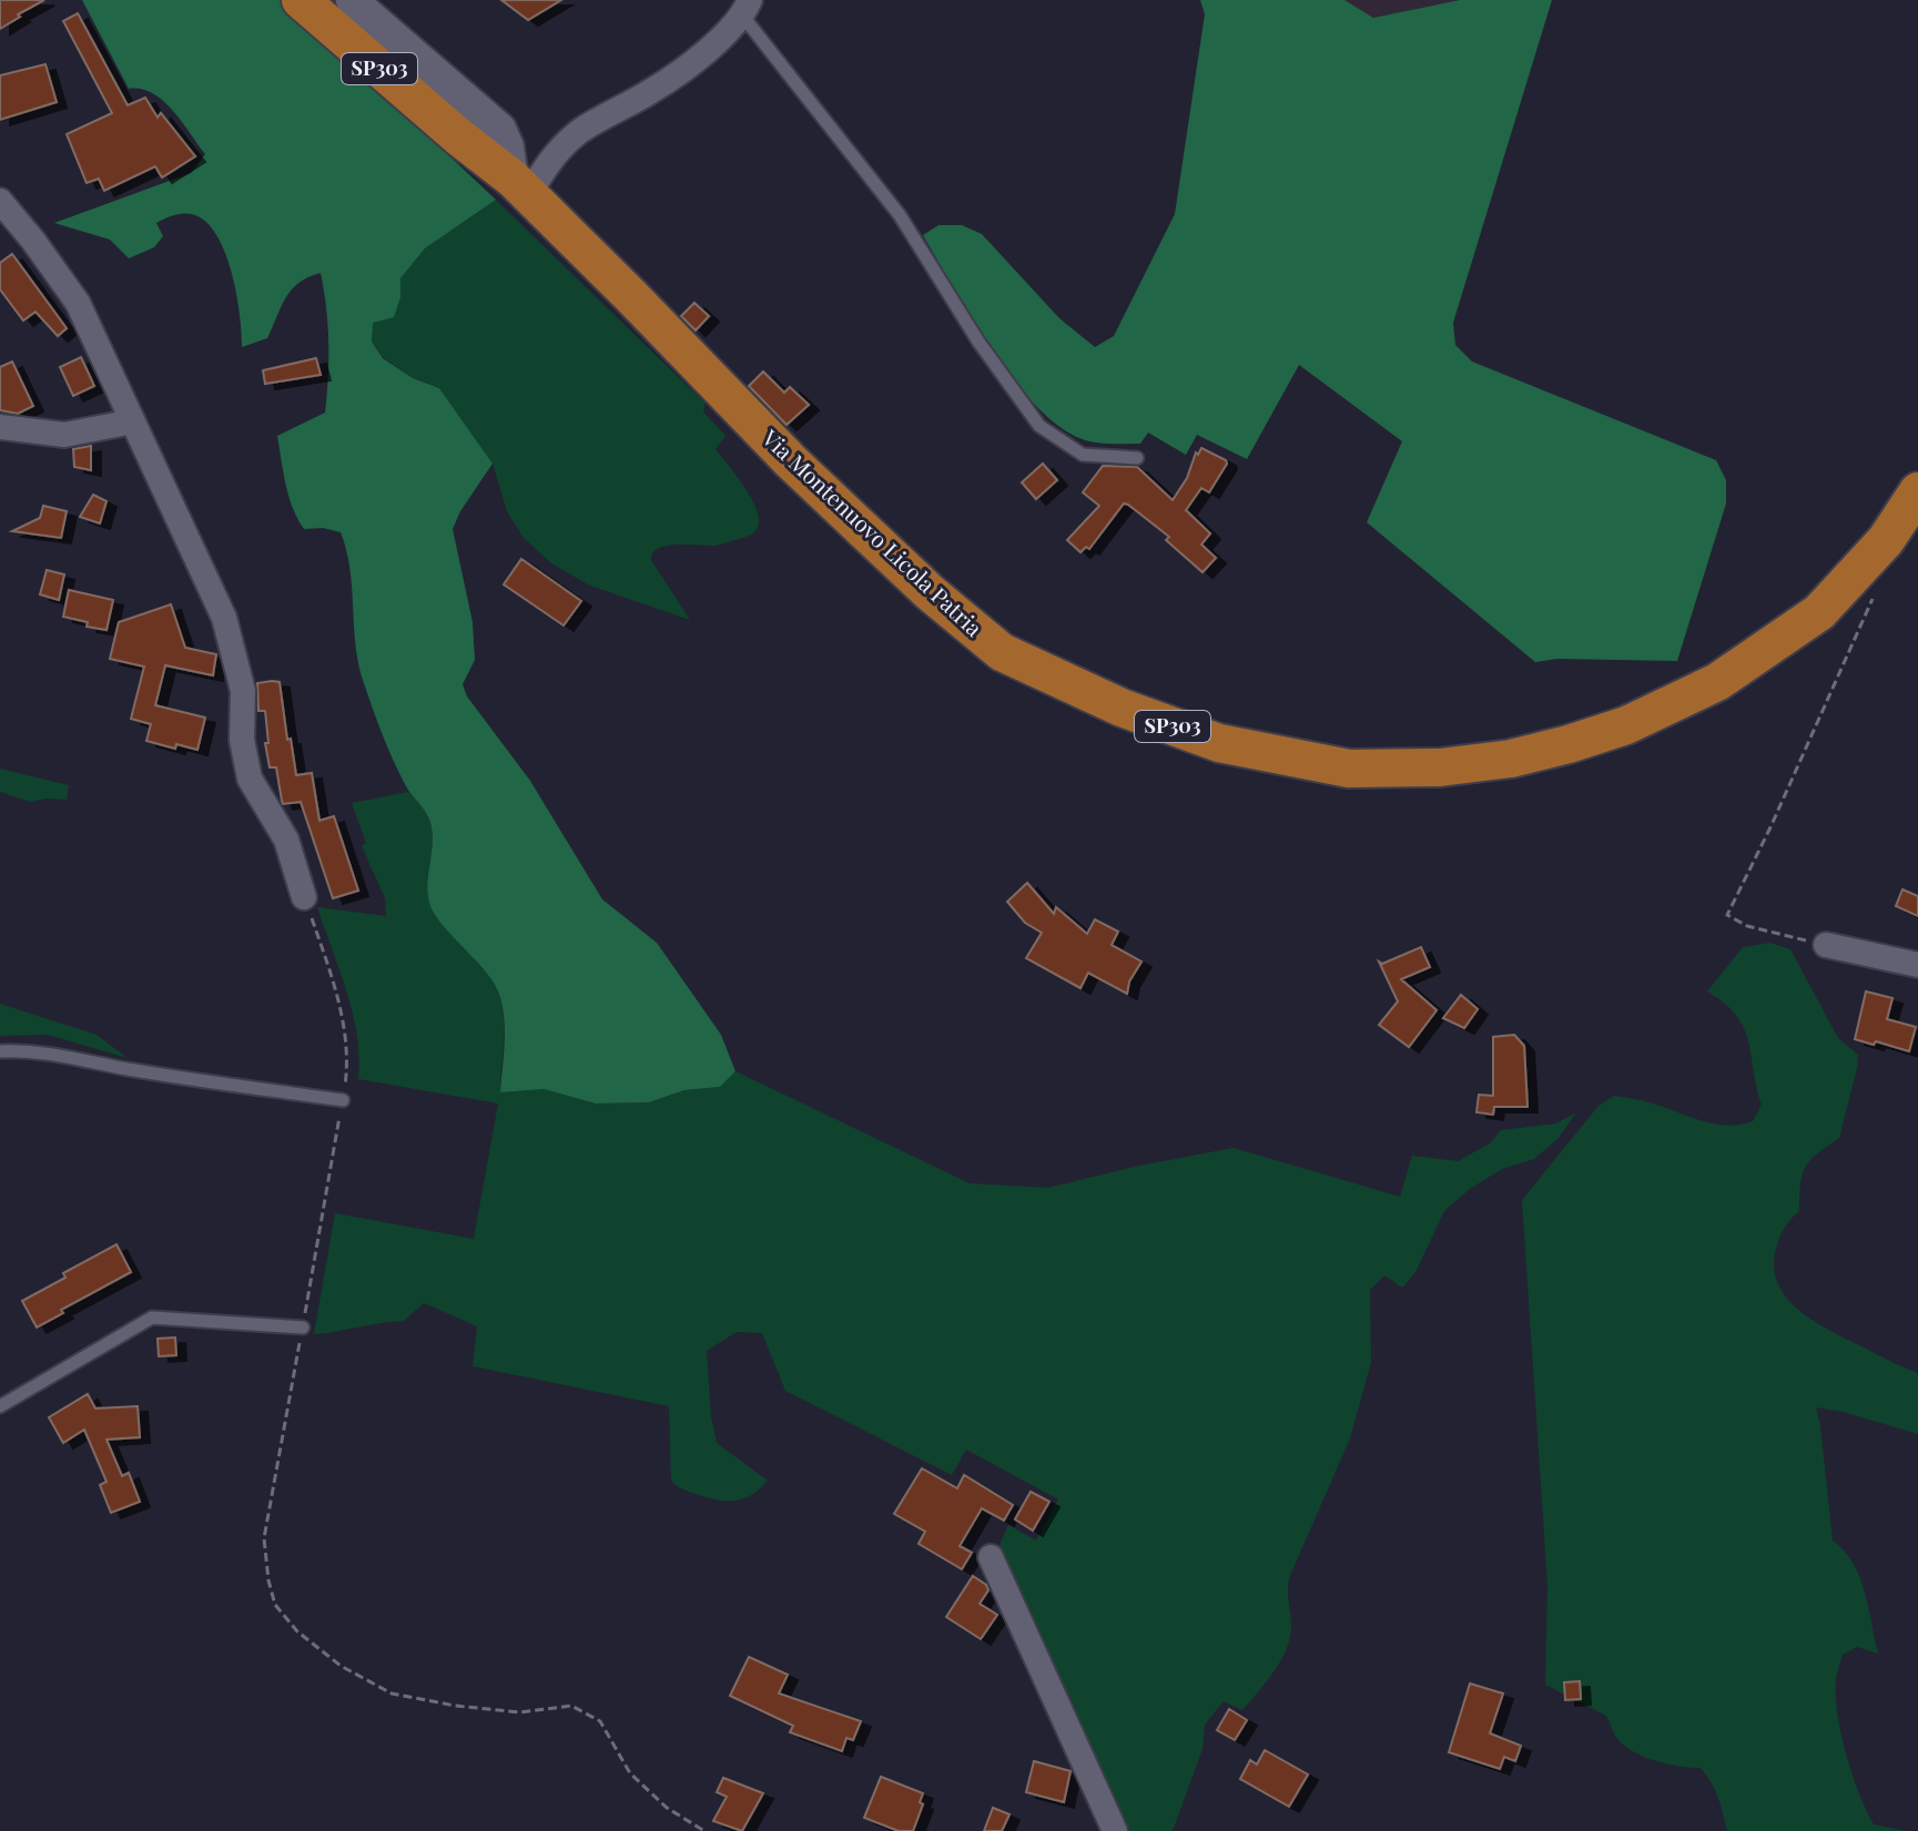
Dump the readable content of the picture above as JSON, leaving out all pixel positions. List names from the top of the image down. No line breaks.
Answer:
{"streets":{"main road":["SP303","Via Montenuovo Licola Patria"]}}
